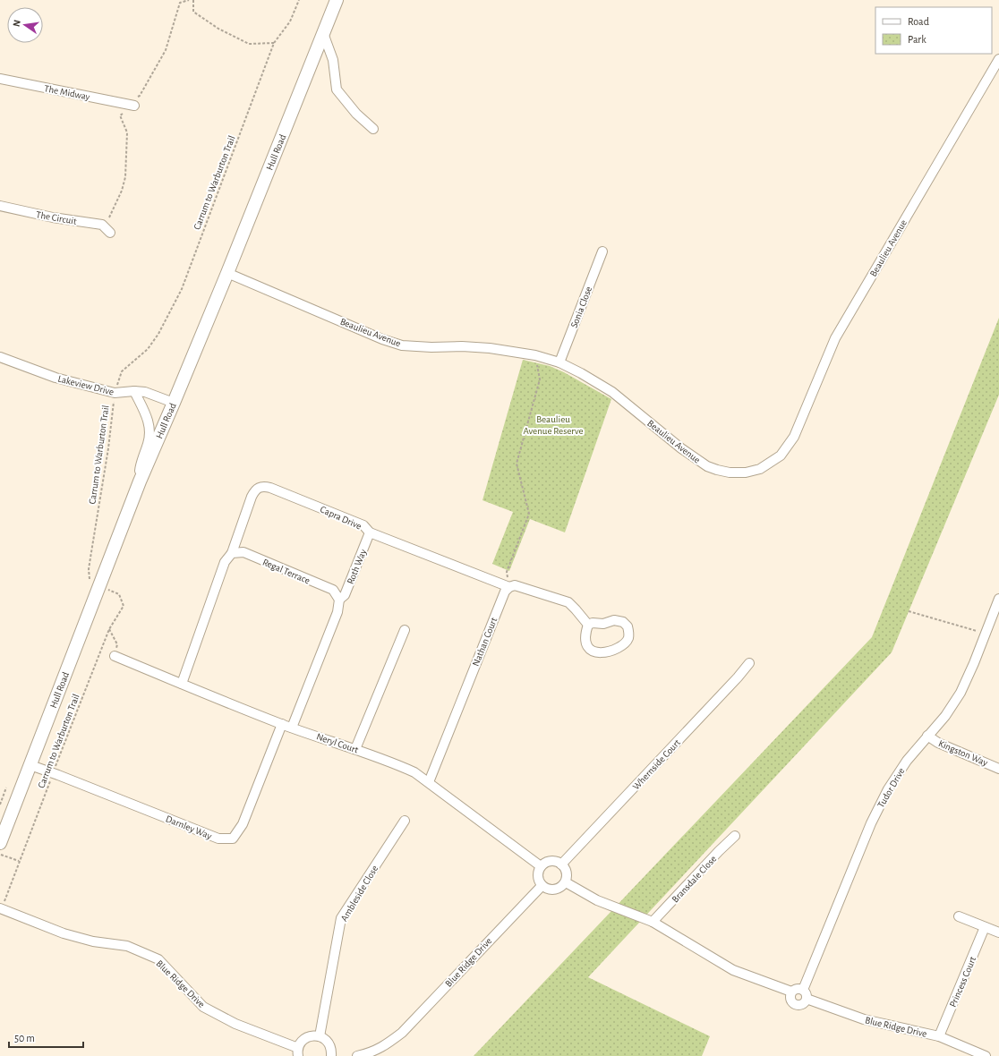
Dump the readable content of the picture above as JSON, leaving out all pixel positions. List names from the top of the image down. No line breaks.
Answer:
{"streets":{"main road":["Hull Road"],"street":["The Midway","The Circuit","Beaulieu Avenue","Sonia Close","Lakeview Drive","Capra Drive","Roth Way","Regal Terrace","Nathan Court","Neryl Court","Kingston Way","Whernside Court","Tudor Drive","Darnley Way","Bransdale Close","Ambleside Close","Blue Ridge Drive","Princess Court"],"path":["Carrum to Warburton Trail"]},"crossings":[["Hull Road","Carrum to Warburton Trail"],["Hull Road","Beaulieu Avenue"],["Hull Road","Lakeview Drive"],["Hull Road","Darnley Way"],["Carrum to Warburton Trail","Lakeview Drive"],["Carrum to Warburton Trail","Darnley Way"],["Carrum to Warburton Trail","Blue Ridge Drive"],["Beaulieu Avenue","Sonia Close"],["Capra Drive","Roth Way"],["Capra Drive","Regal Terrace"],["Capra Drive","Nathan Court"],["Roth Way","Regal Terrace"],["Nathan Court","Neryl Court"],["Neryl Court","Whernside Court"],["Neryl Court","Darnley Way"],["Neryl Court","Blue Ridge Drive"],["Kingston Way","Tudor Drive"],["Whernside Court","Blue Ridge Drive"],["Tudor Drive","Blue Ridge Drive"],["Blue Ridge Drive","Princess Court"]],"parks":["Beaulieu Avenue Reserve"],"legend":["Road","Park"],"scale_bar":"50 m","north":"left"}
